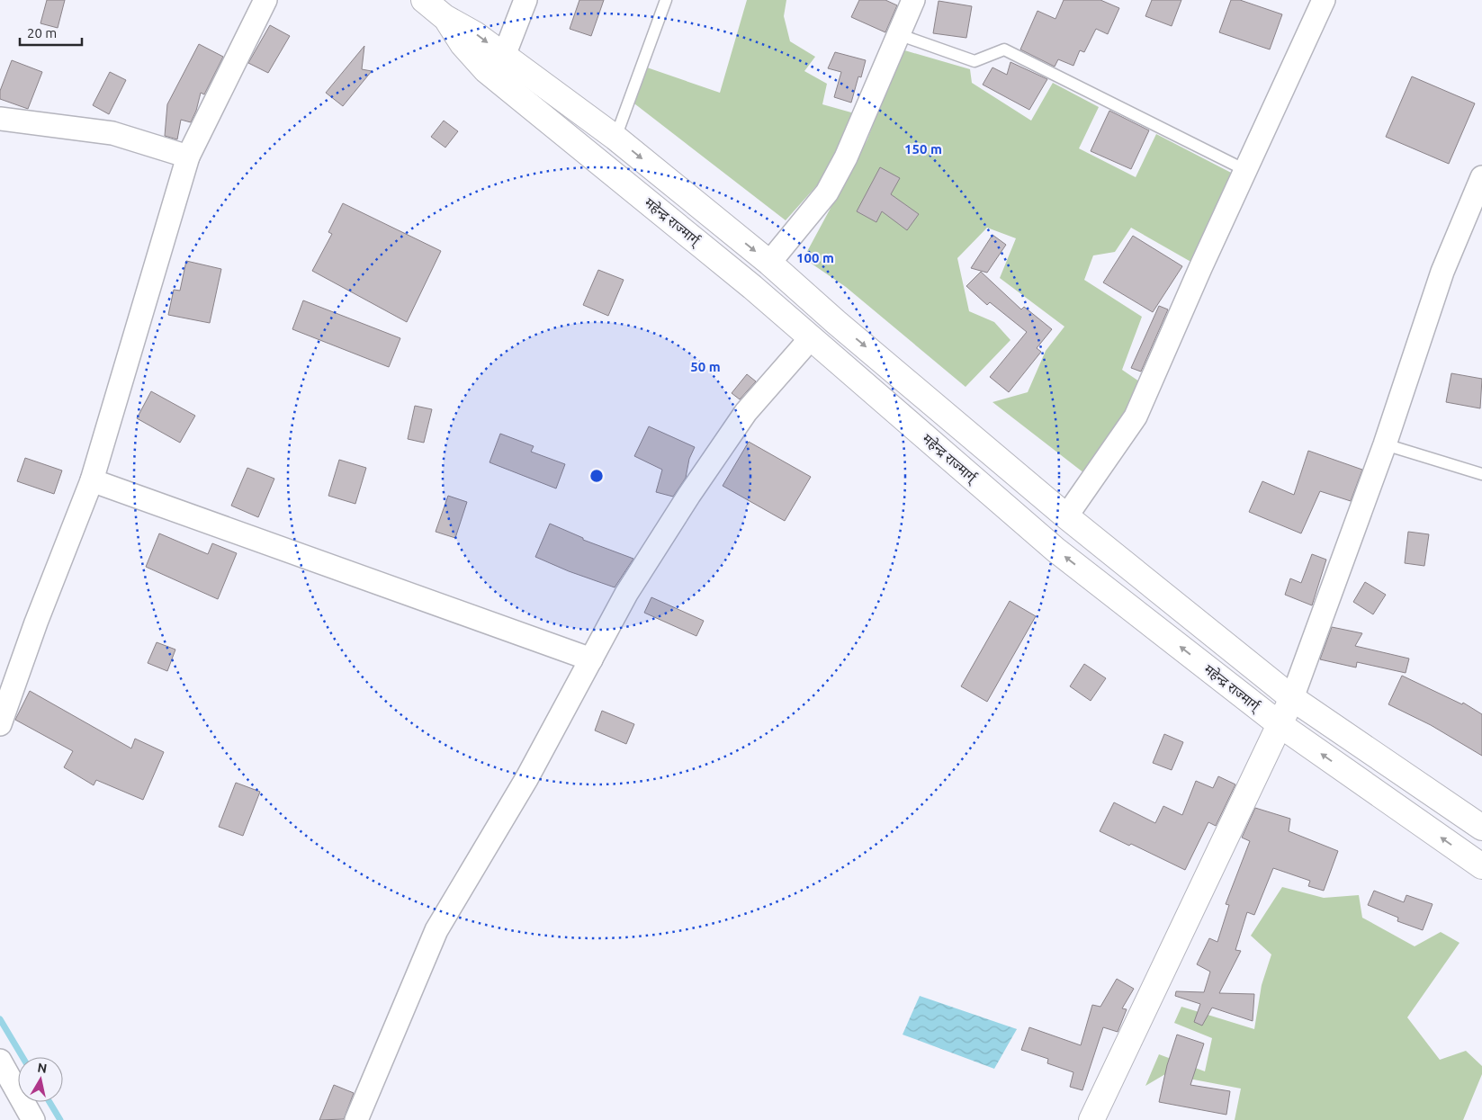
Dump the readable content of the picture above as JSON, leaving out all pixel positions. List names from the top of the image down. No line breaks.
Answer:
{"streets":{"main road":["महेन्द्र राज्मार्ग्"]},"scale_bar":"20 m","north":"top","rings":["150 m","100 m","50 m"]}
